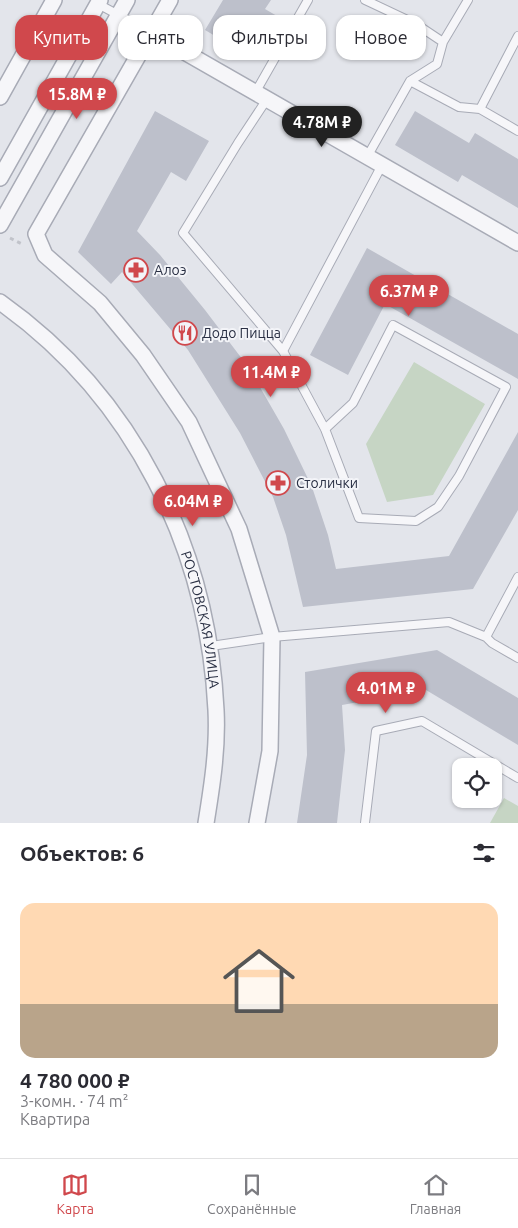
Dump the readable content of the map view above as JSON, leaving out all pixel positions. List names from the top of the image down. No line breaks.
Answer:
{"streets":{"street":["РОСТОВСКАЯ УЛИЦА"]},"places":{"pharmacy":["Алоэ","Столички"],"restaurant":["Додо Пицца"]},"page":{"chip":["Купить","Снять","Фильтры","Новое"],"price":["15.8M ₽","4.78M ₽","6.37M ₽","11.4M ₽","6.04M ₽","4.01M ₽"],"heading":"Объектов: 6","list":[{"name":"4 780 000 ₽","note":"3-комн. · 74 m² · Квартира"}],"tabs":["Карта","Сохранённые","Главная"]}}
